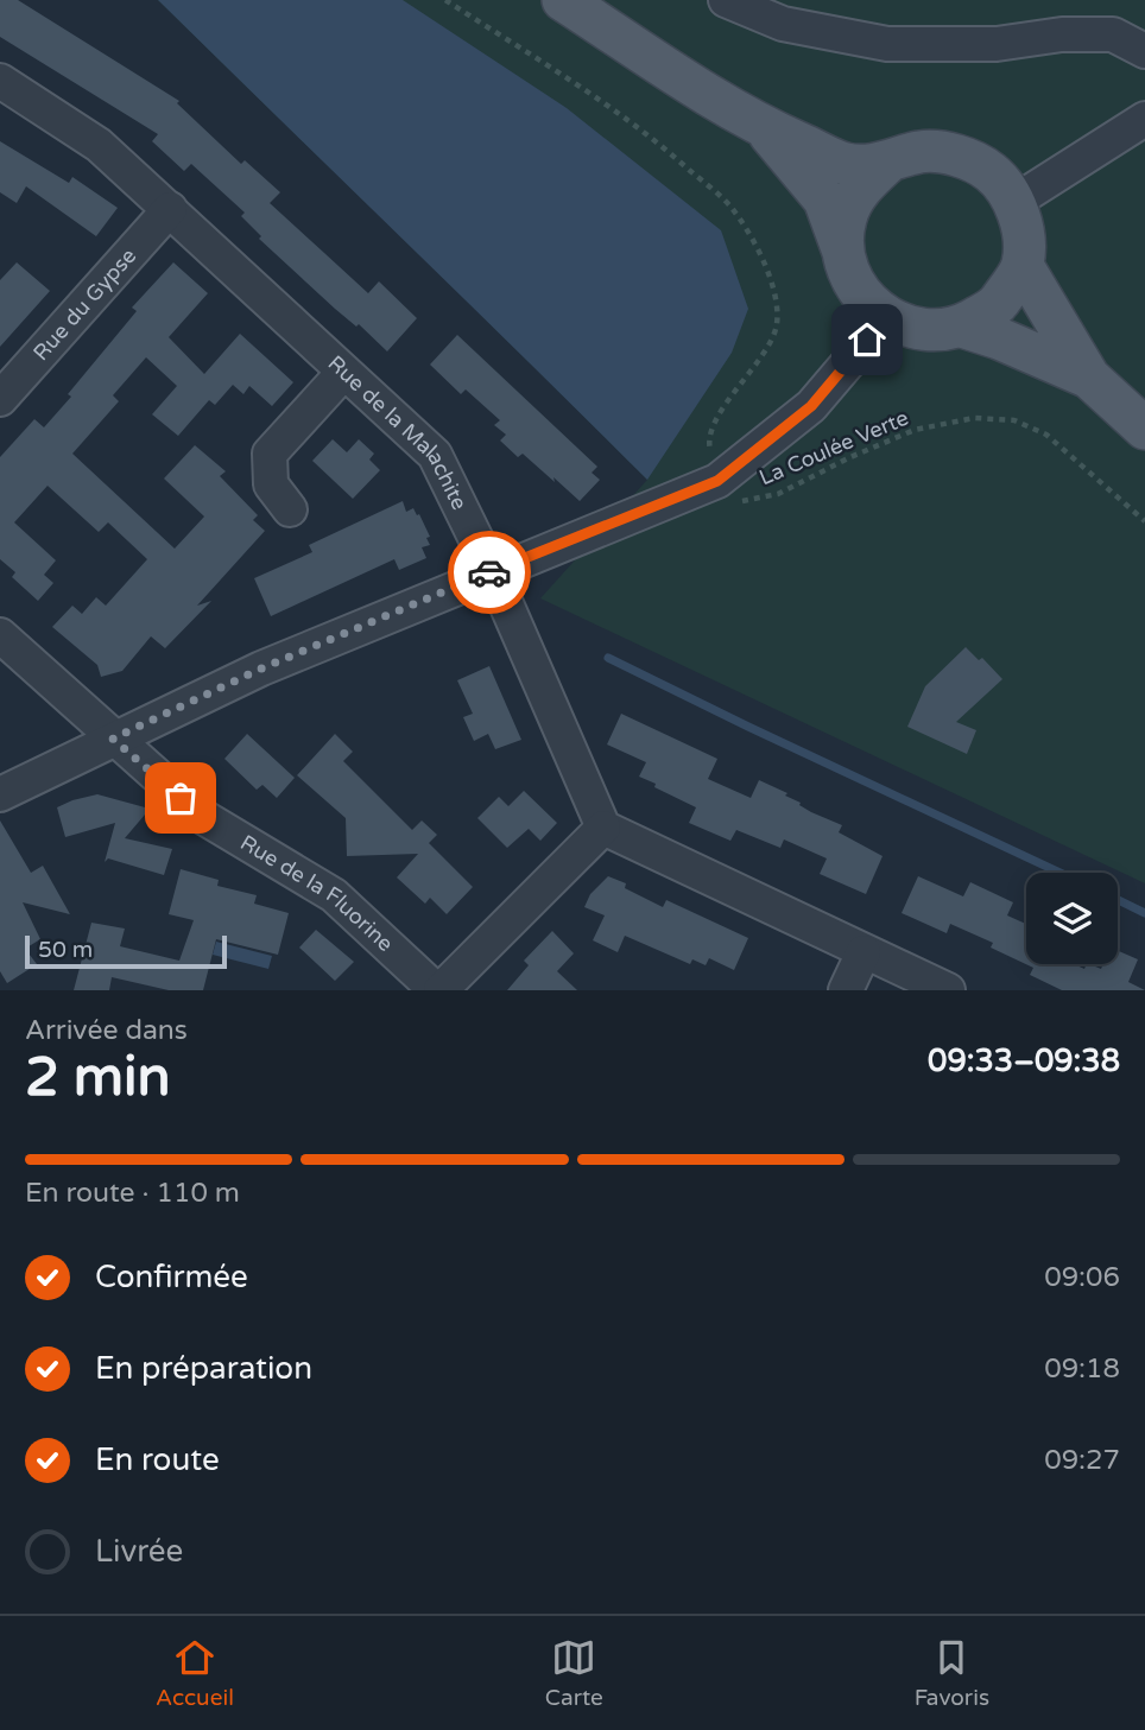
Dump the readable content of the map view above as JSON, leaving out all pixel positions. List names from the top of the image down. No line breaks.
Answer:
{"streets":{"street":["Rue du Gypse","Rue de la Malachite","Rue de la Fluorine"],"path":["La Coulée Verte"]},"crossings":[["Rue du Gypse","Rue de la Malachite"]],"scale_bar":"50 m","page":{"scale":"50 m","heading":["2 min","Arrivée dans","09:33–09:38"],"bar":"En route · 110 m","list":[["Confirmée","09:06"],["En préparation","09:18"],["En route","09:27"],"Livrée"],"tabs":["Accueil","Carte","Favoris"]}}
